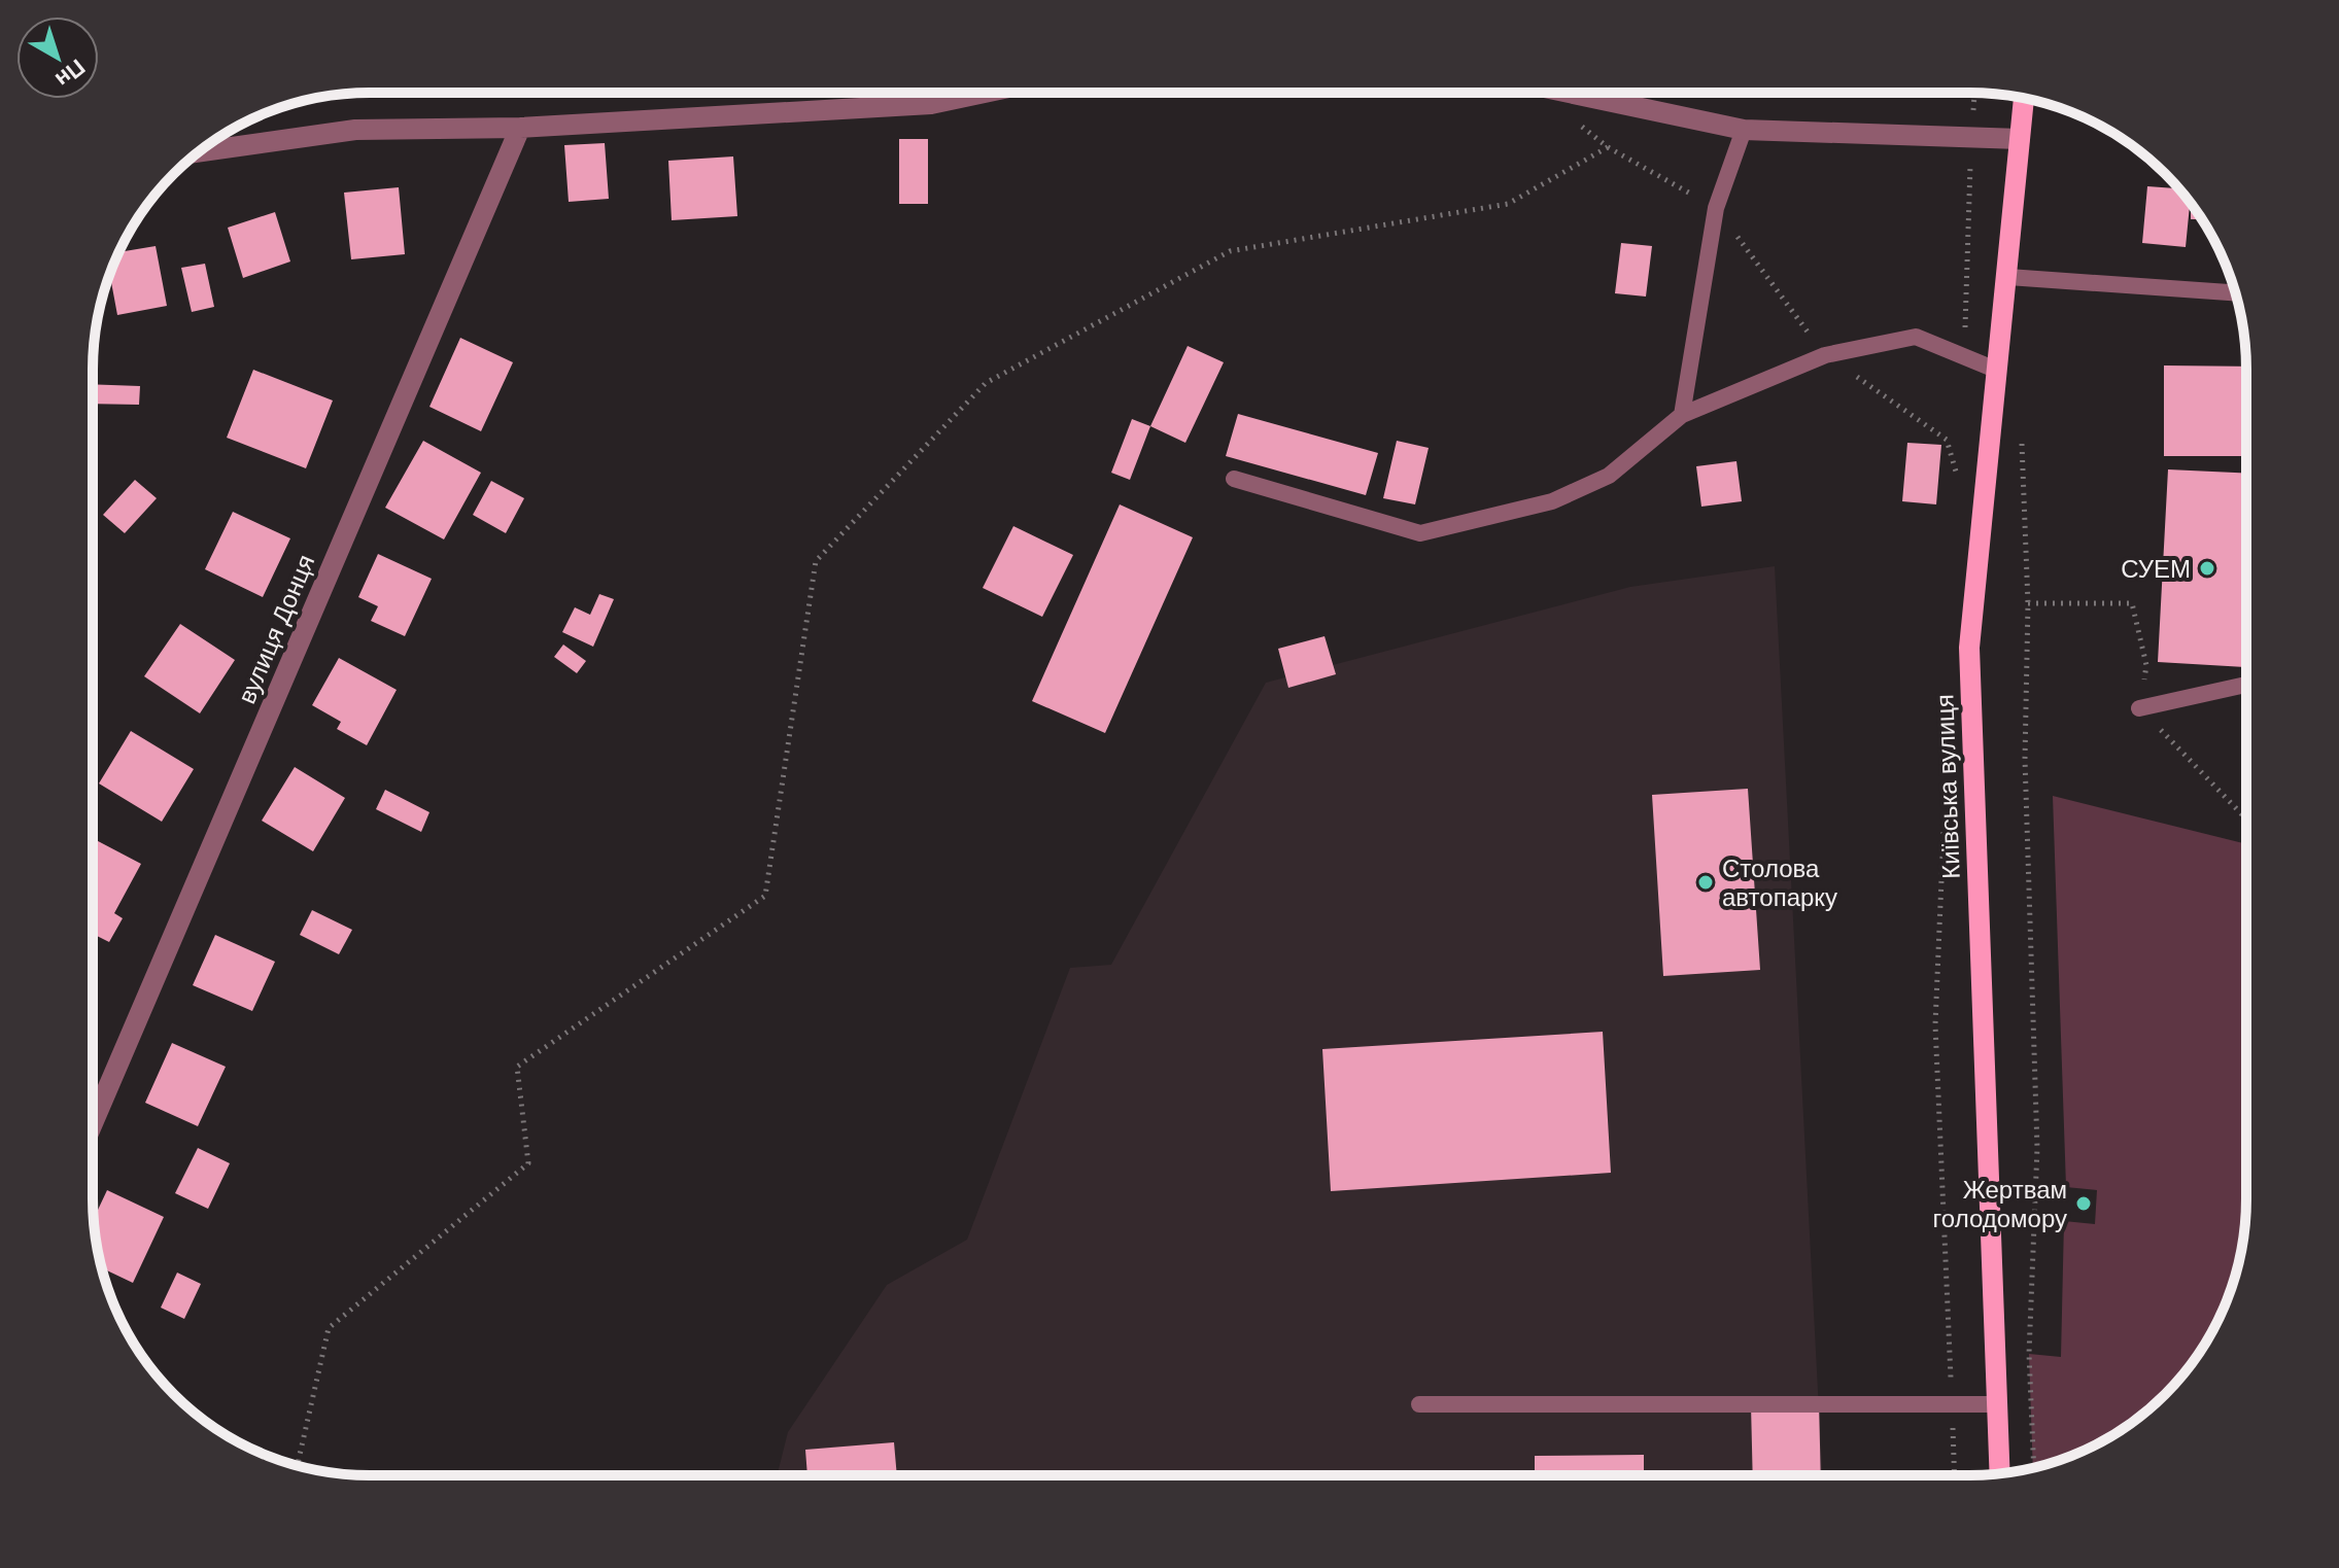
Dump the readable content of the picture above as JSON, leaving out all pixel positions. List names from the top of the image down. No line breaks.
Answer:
{"streets":{"main road":["Київська вулиця"],"street":["вулиця Донця"]},"places":["СУЕМ","Столова автопарку","Жертвам голодомору"],"north":"bottom right"}
